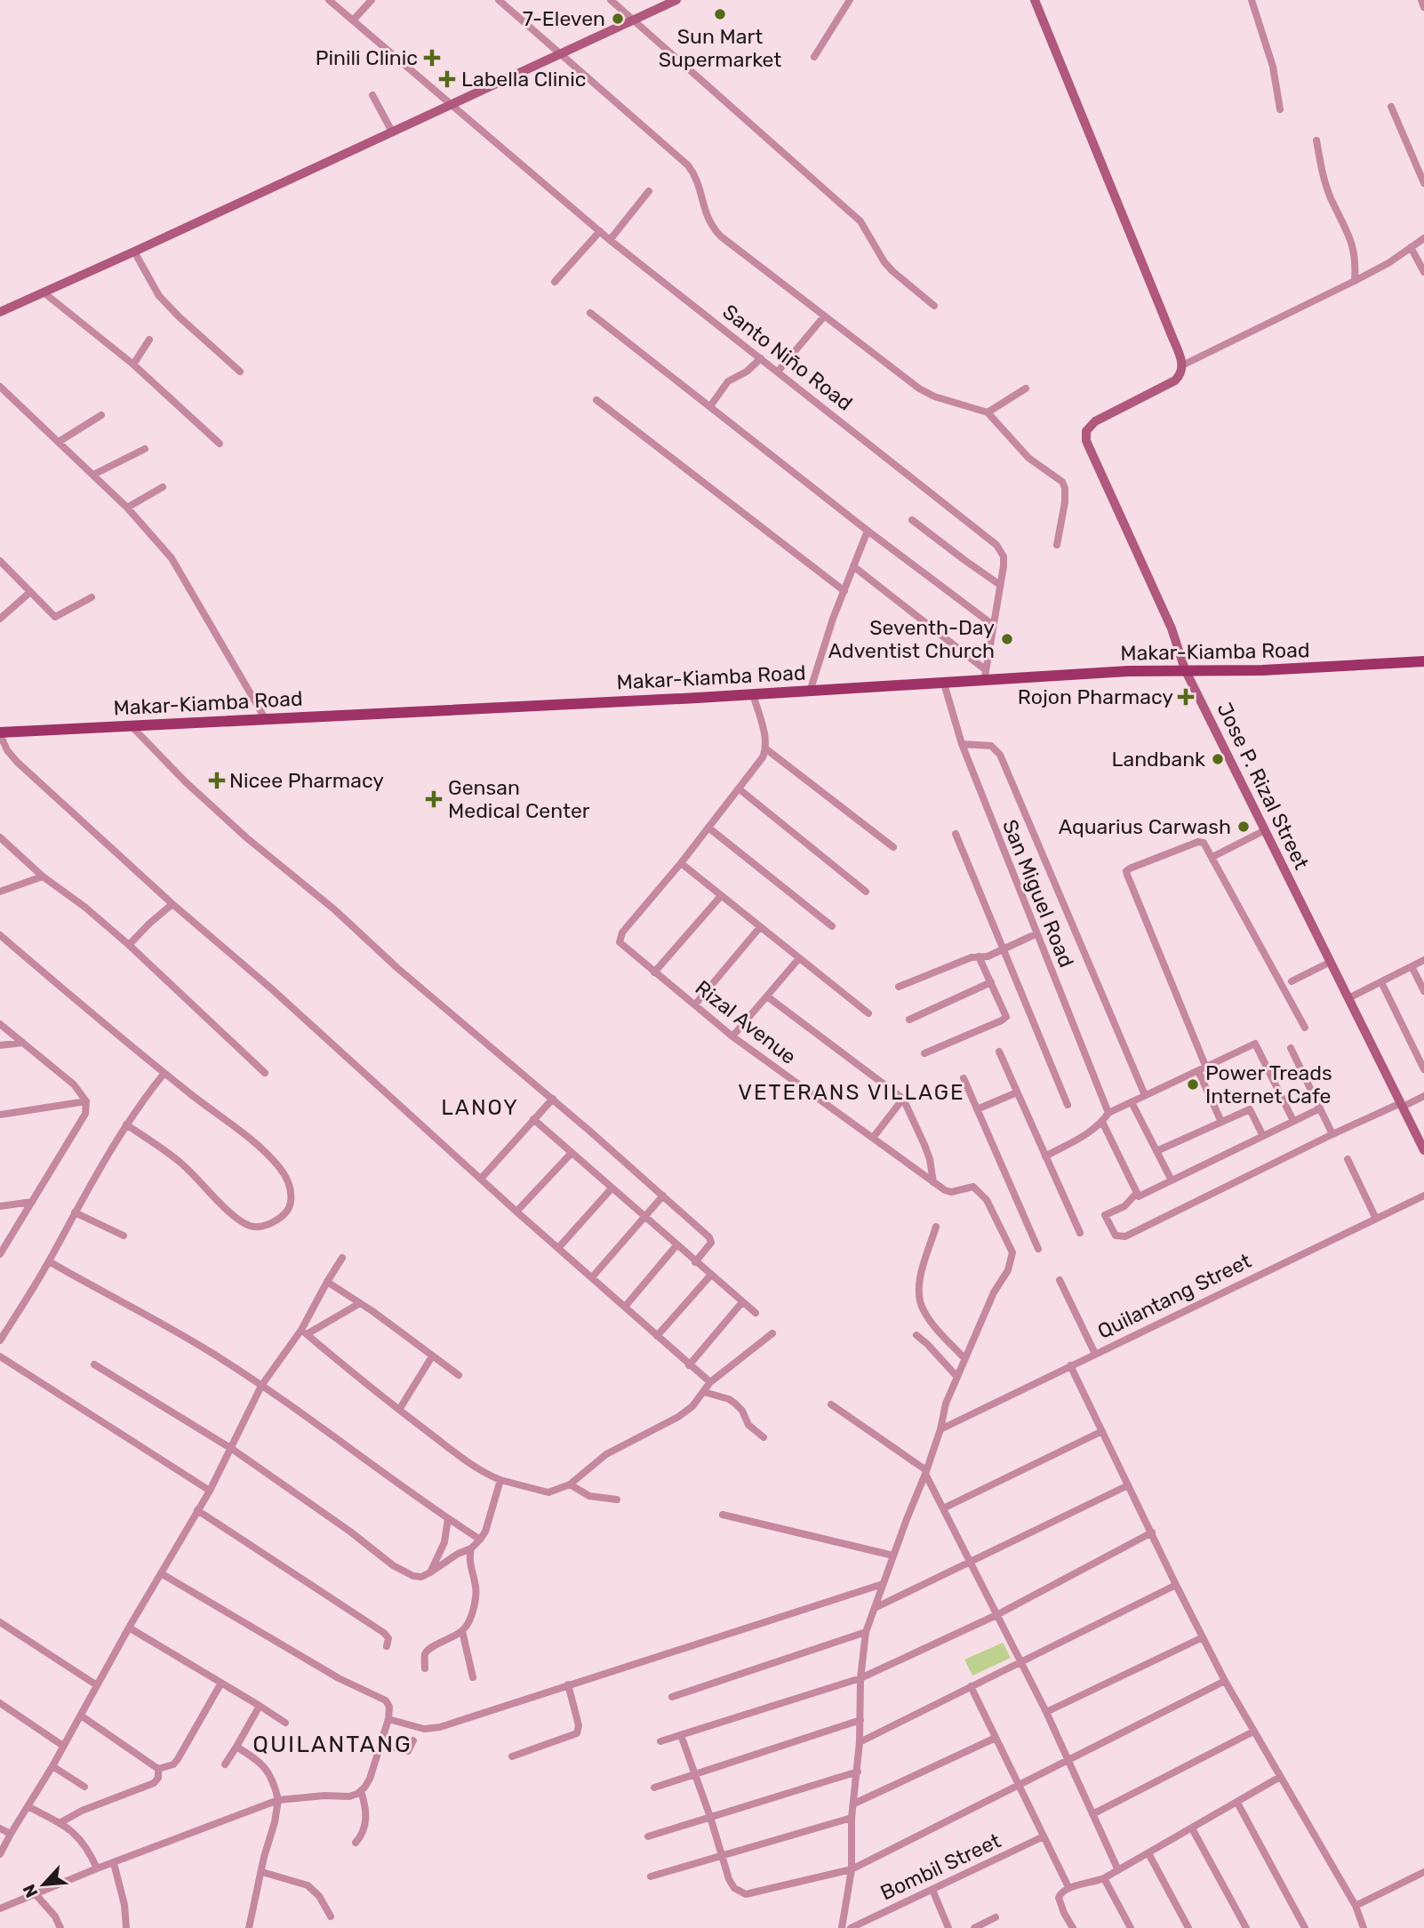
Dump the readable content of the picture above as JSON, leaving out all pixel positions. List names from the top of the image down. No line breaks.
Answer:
{"streets":{"main road":["Makar-Kiamba Road"],"street":["Santo Niño Road","Jose P. Rizal Street","San Miguel Road","Rizal Avenue","Quilantang Street","Bombil Street"]},"crossings":[["Santo Niño Road","Makar-Kiamba Road"],["Makar-Kiamba Road","Jose P. Rizal Street"],["Makar-Kiamba Road","San Miguel Road"]],"districts":["VETERANS VILLAGE","LANOY","QUILANTANG"],"places":{"other":["Sun Mart Supermarket","7-Eleven","Seventh-Day Adventist Church","Landbank","Aquarius Carwash","Power Treads Internet Cafe"],"health":["Pinili Clinic","Labella Clinic","Rojon Pharmacy","Nicee Pharmacy","Gensan Medical Center"]},"north":"bottom left"}
